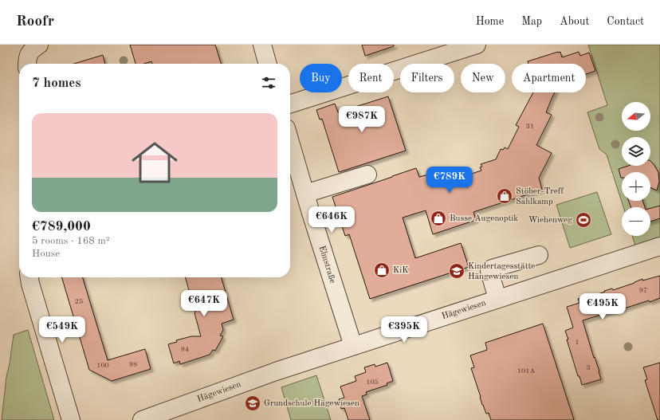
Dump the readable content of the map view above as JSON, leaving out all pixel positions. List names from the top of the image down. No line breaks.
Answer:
{"streets":{"street":["Elmstraße","Hägewiesen"]},"crossings":[["Elmstraße","Hägewiesen"]],"places":{"shop":["Stöber-Treff Sahlkamp","Busse Augenoptik","KiK"],"sports":["Wiehenweg"],"school or university":["Kindertagesstätte Hängewiesen","Grundschule Hägewiesen"]},"house_numbers":["31","97","25","1","94","98","100","3","101A","105"],"north":"left","page":{"header":"Roofr","nav":["Home","Map","About","Contact"],"chip":["Buy","Rent","Filters","New","Apartment"],"heading":"7 homes","map_buttons":["+","−"],"list":[{"name":"€789,000","note":"5 rooms · 168 m² · House"}],"price":["€987K","€789K","€646K","€647K","€495K","€549K","€395K"]}}
